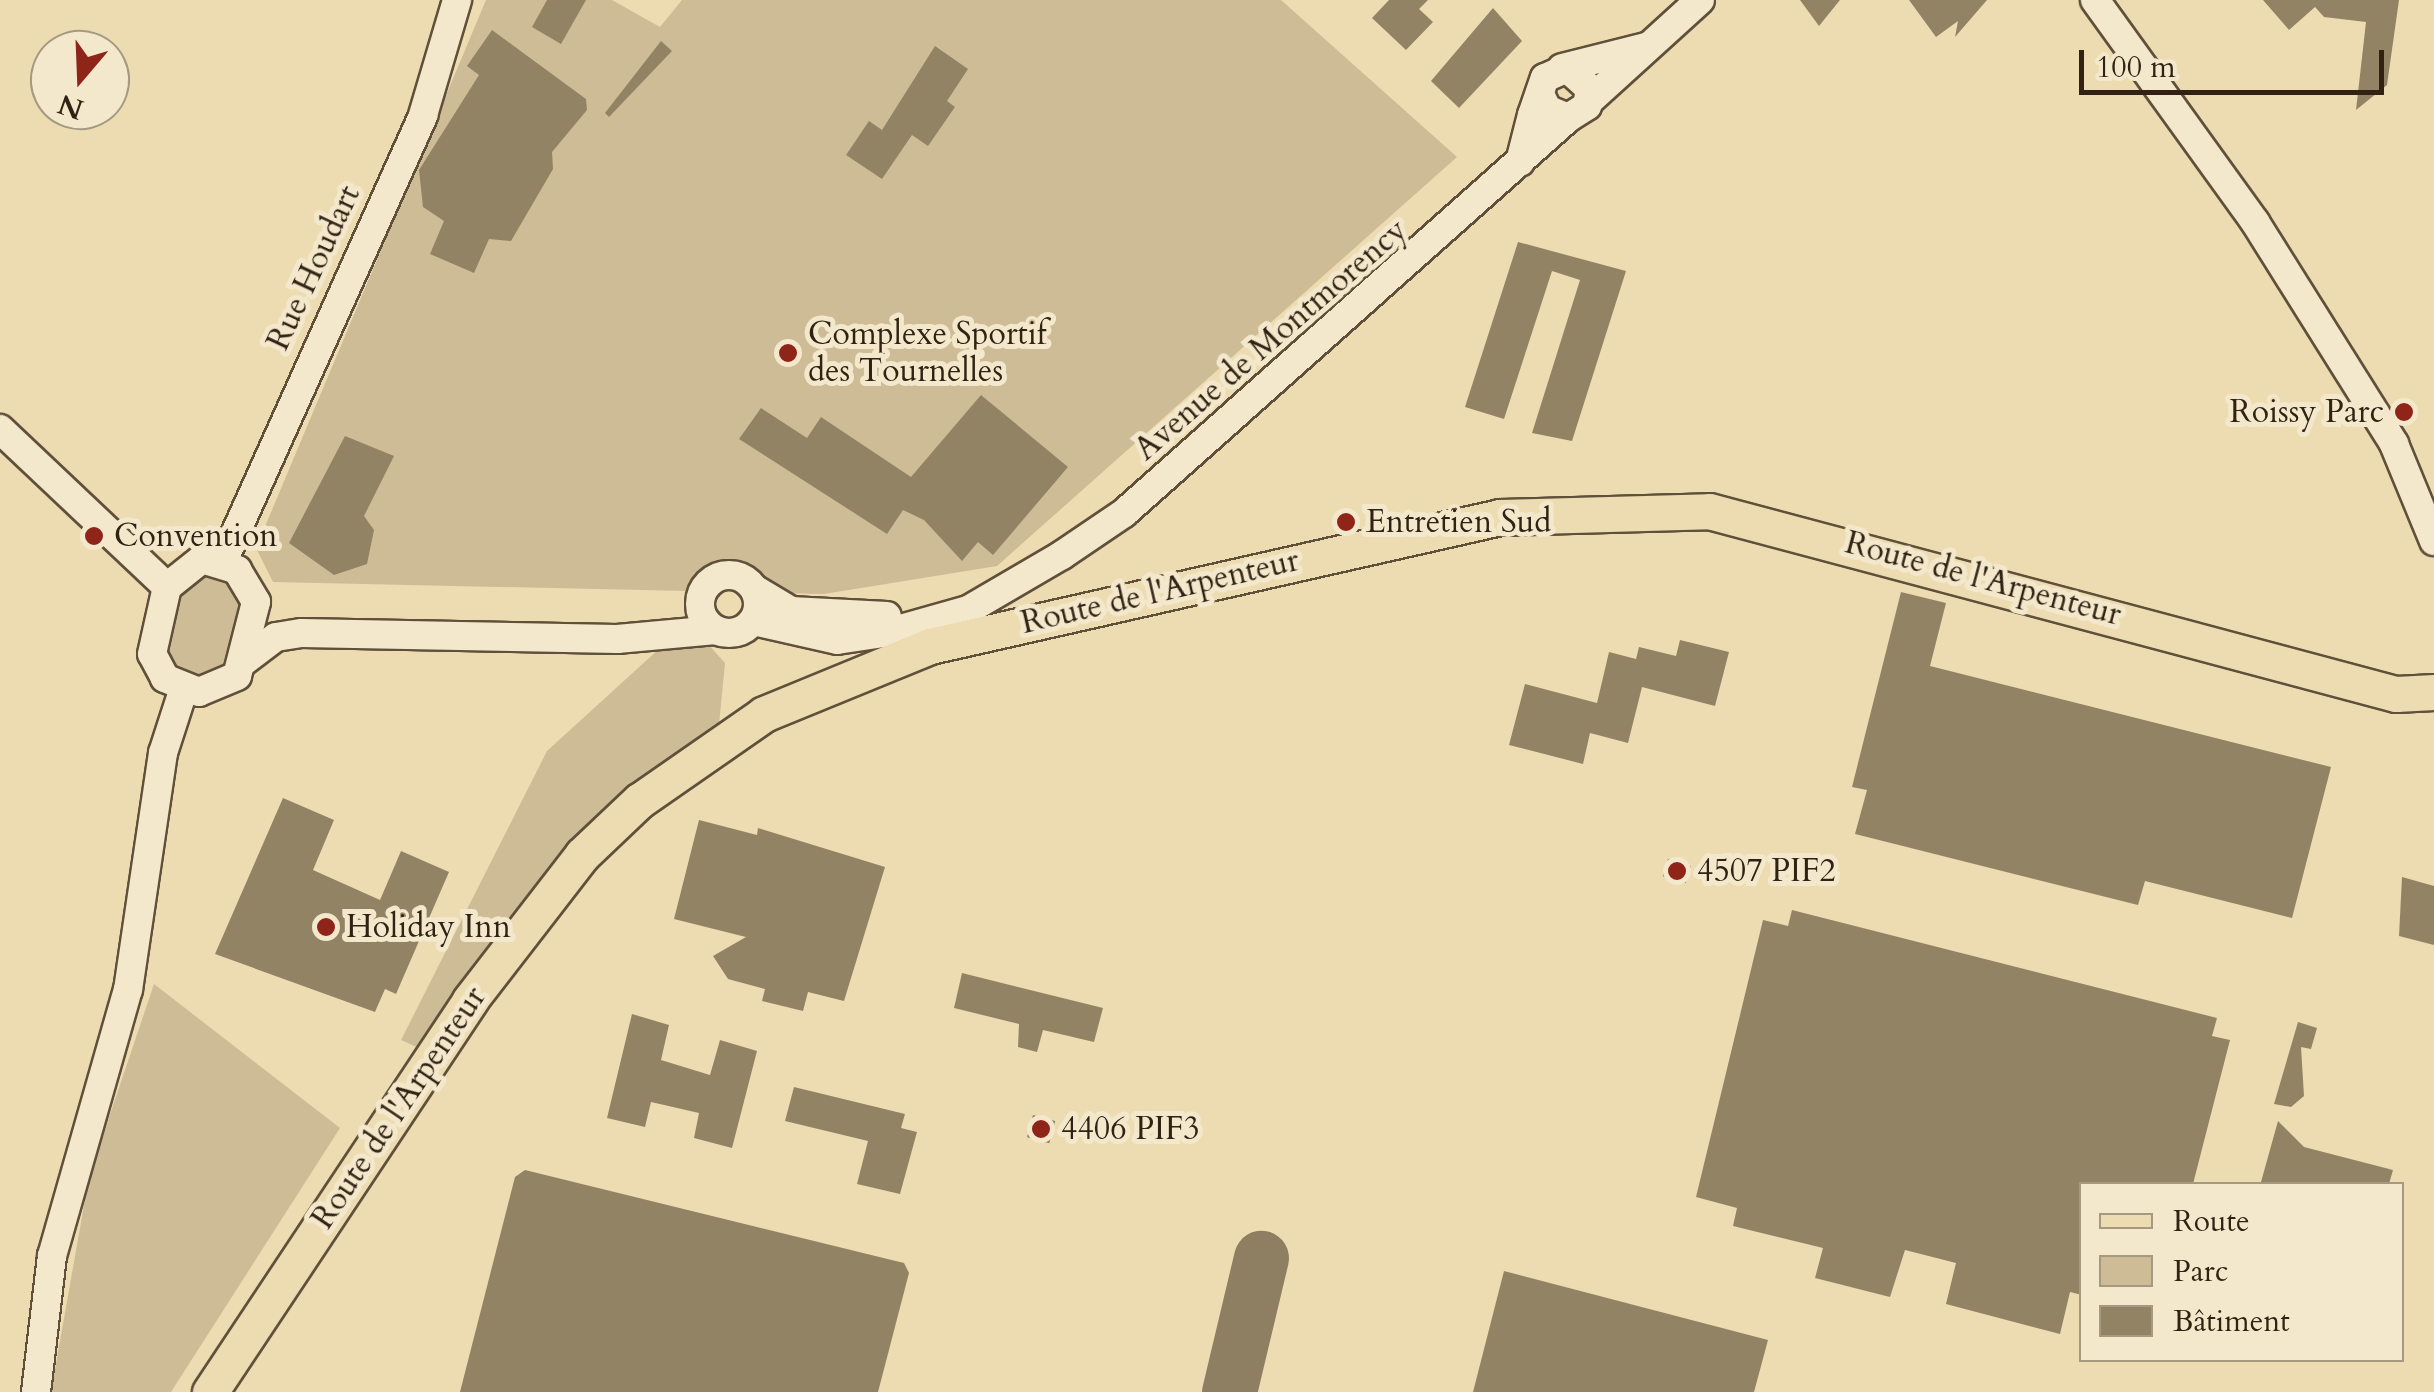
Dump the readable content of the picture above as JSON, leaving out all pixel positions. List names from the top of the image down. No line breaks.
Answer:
{"streets":{"main road":["Route de l'Arpenteur"],"street":["Rue Houdart","Avenue de Montmorency"]},"places":["Complexe Sportif des Tournelles","Roissy Parc","Entretien Sud","Convention","4507 PIF2","Holiday Inn","4406 PIF3"],"legend":["Route","Parc","Bâtiment"],"scale_bar":"100 m","north":"bottom"}
